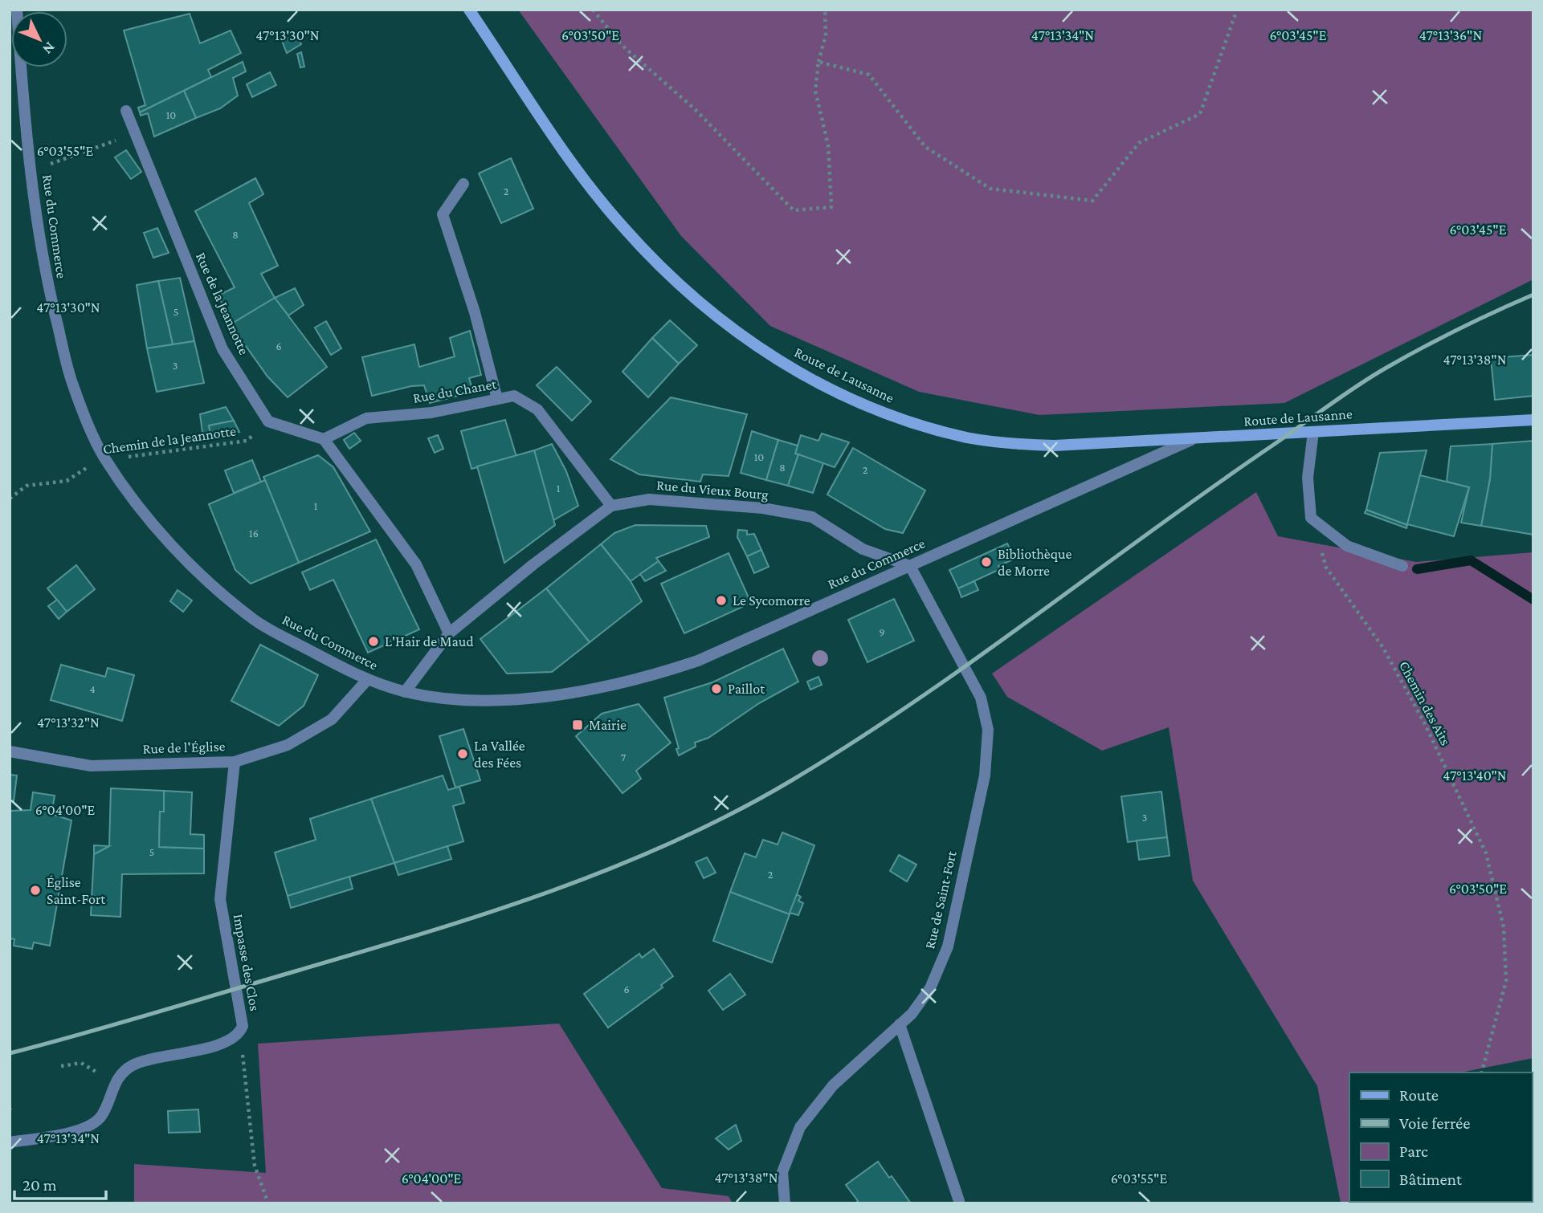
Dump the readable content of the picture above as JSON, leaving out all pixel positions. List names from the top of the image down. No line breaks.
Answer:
{"streets":{"main road":["Route de Lausanne"],"street":["Rue du Commerce","Rue de la Jeannotte","Rue du Chanet","Rue du Vieux Bourg","Rue de l'Église","Rue de Saint-Fort","Impasse des Clos"],"path":["Chemin de la Jeannotte","Chemin des Aits"]},"crossings":[["Rue du Commerce","Route de Lausanne"],["Rue du Commerce","Chemin de la Jeannotte"],["Rue du Commerce","Rue du Vieux Bourg"],["Rue du Commerce","Rue de l'Église"],["Rue du Commerce","Rue de Saint-Fort"],["Rue de la Jeannotte","Chemin de la Jeannotte"],["Rue du Chanet","Rue du Vieux Bourg"],["Rue du Vieux Bourg","Rue de Saint-Fort"],["Rue de l'Église","Impasse des Clos"]],"places":{"other":["Bibliothèque de Morre","Le Sycomorre","L'Hair de Maud","Paillot","La Vallée des Fées","Église Saint-Fort"],"transit":["Mairie"]},"house_numbers":["10","2","8","5","6","3","10","8","2","1","1","16","9","4","7","3","5","2","6"],"legend":["Route","Voie ferrée","Parc","Bâtiment"],"scale_bar":"20 m","north":"bottom right","coordinates":["6°03'50\"E","6°03'45\"E","47°13'34\"N","47°13'30\"N","47°13'36\"N","6°03'55\"E","47°13'38\"N","47°13'32\"N","47°13'40\"N","6°04'00\"E"]}
